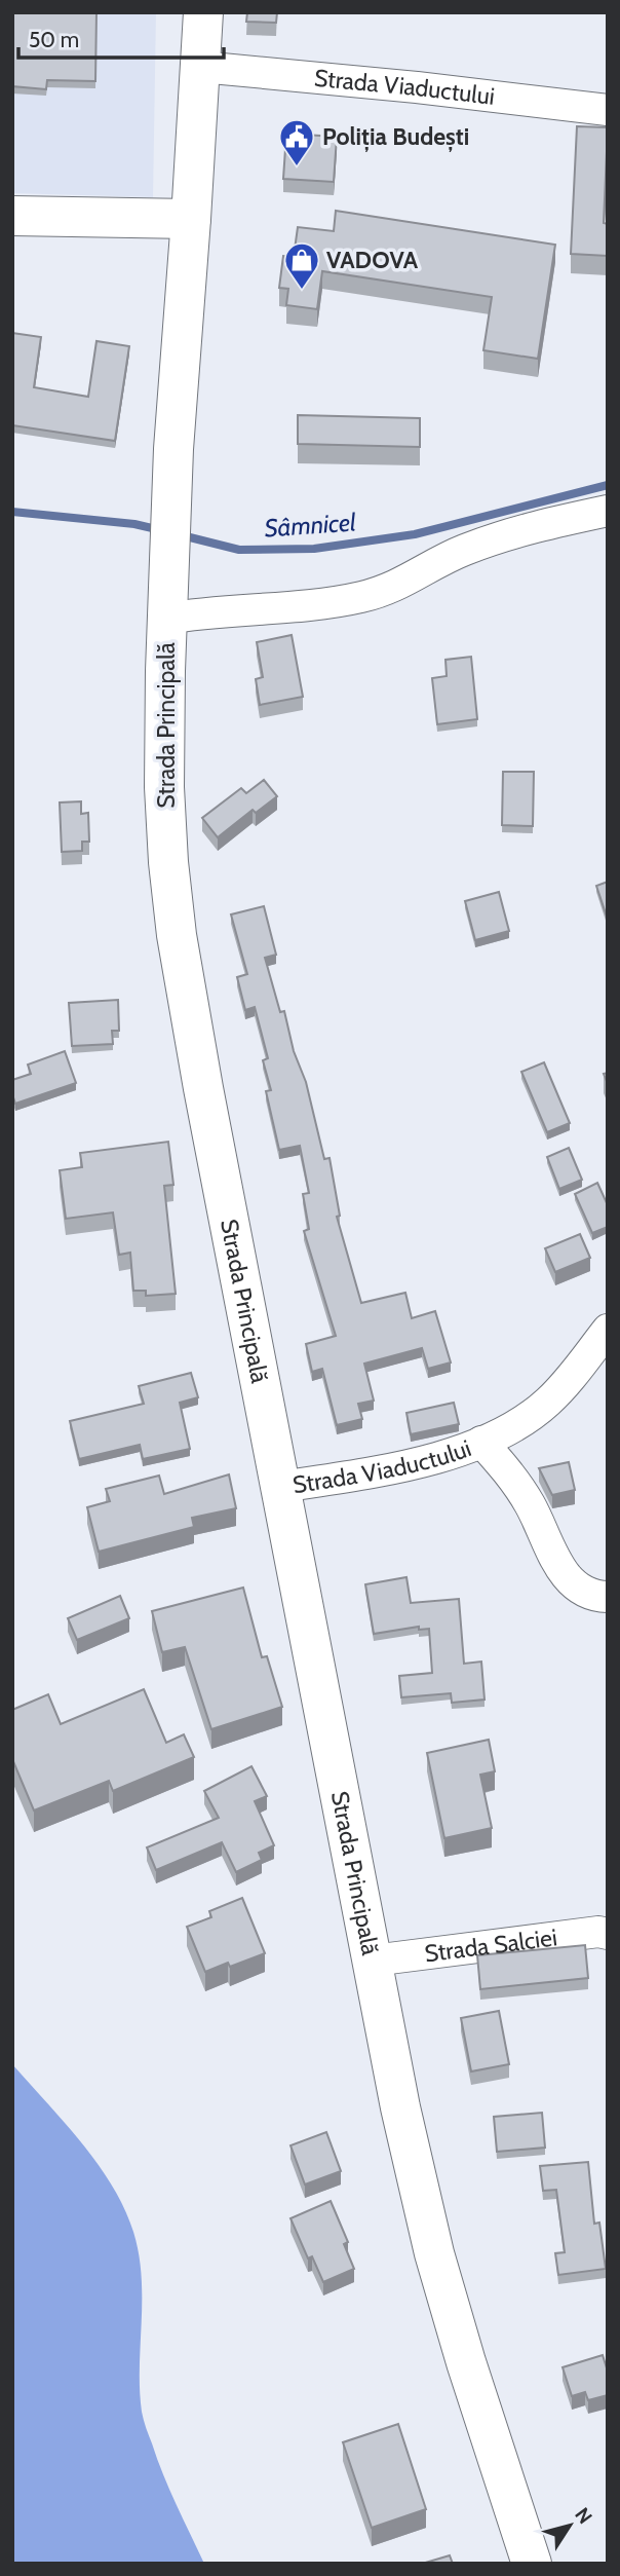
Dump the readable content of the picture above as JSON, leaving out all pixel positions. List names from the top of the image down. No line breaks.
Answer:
{"streets":{"main road":["Strada Principală"],"street":["Strada Viaductului","Strada Salciei"]},"crossings":[["Strada Viaductului","Strada Principală"],["Strada Principală","Strada Salciei"]],"water":["Sâmnicel"],"places":{"public building":["Poliția Budești"],"shop":["VADOVA"]},"scale_bar":"50 m","north":"top right"}
